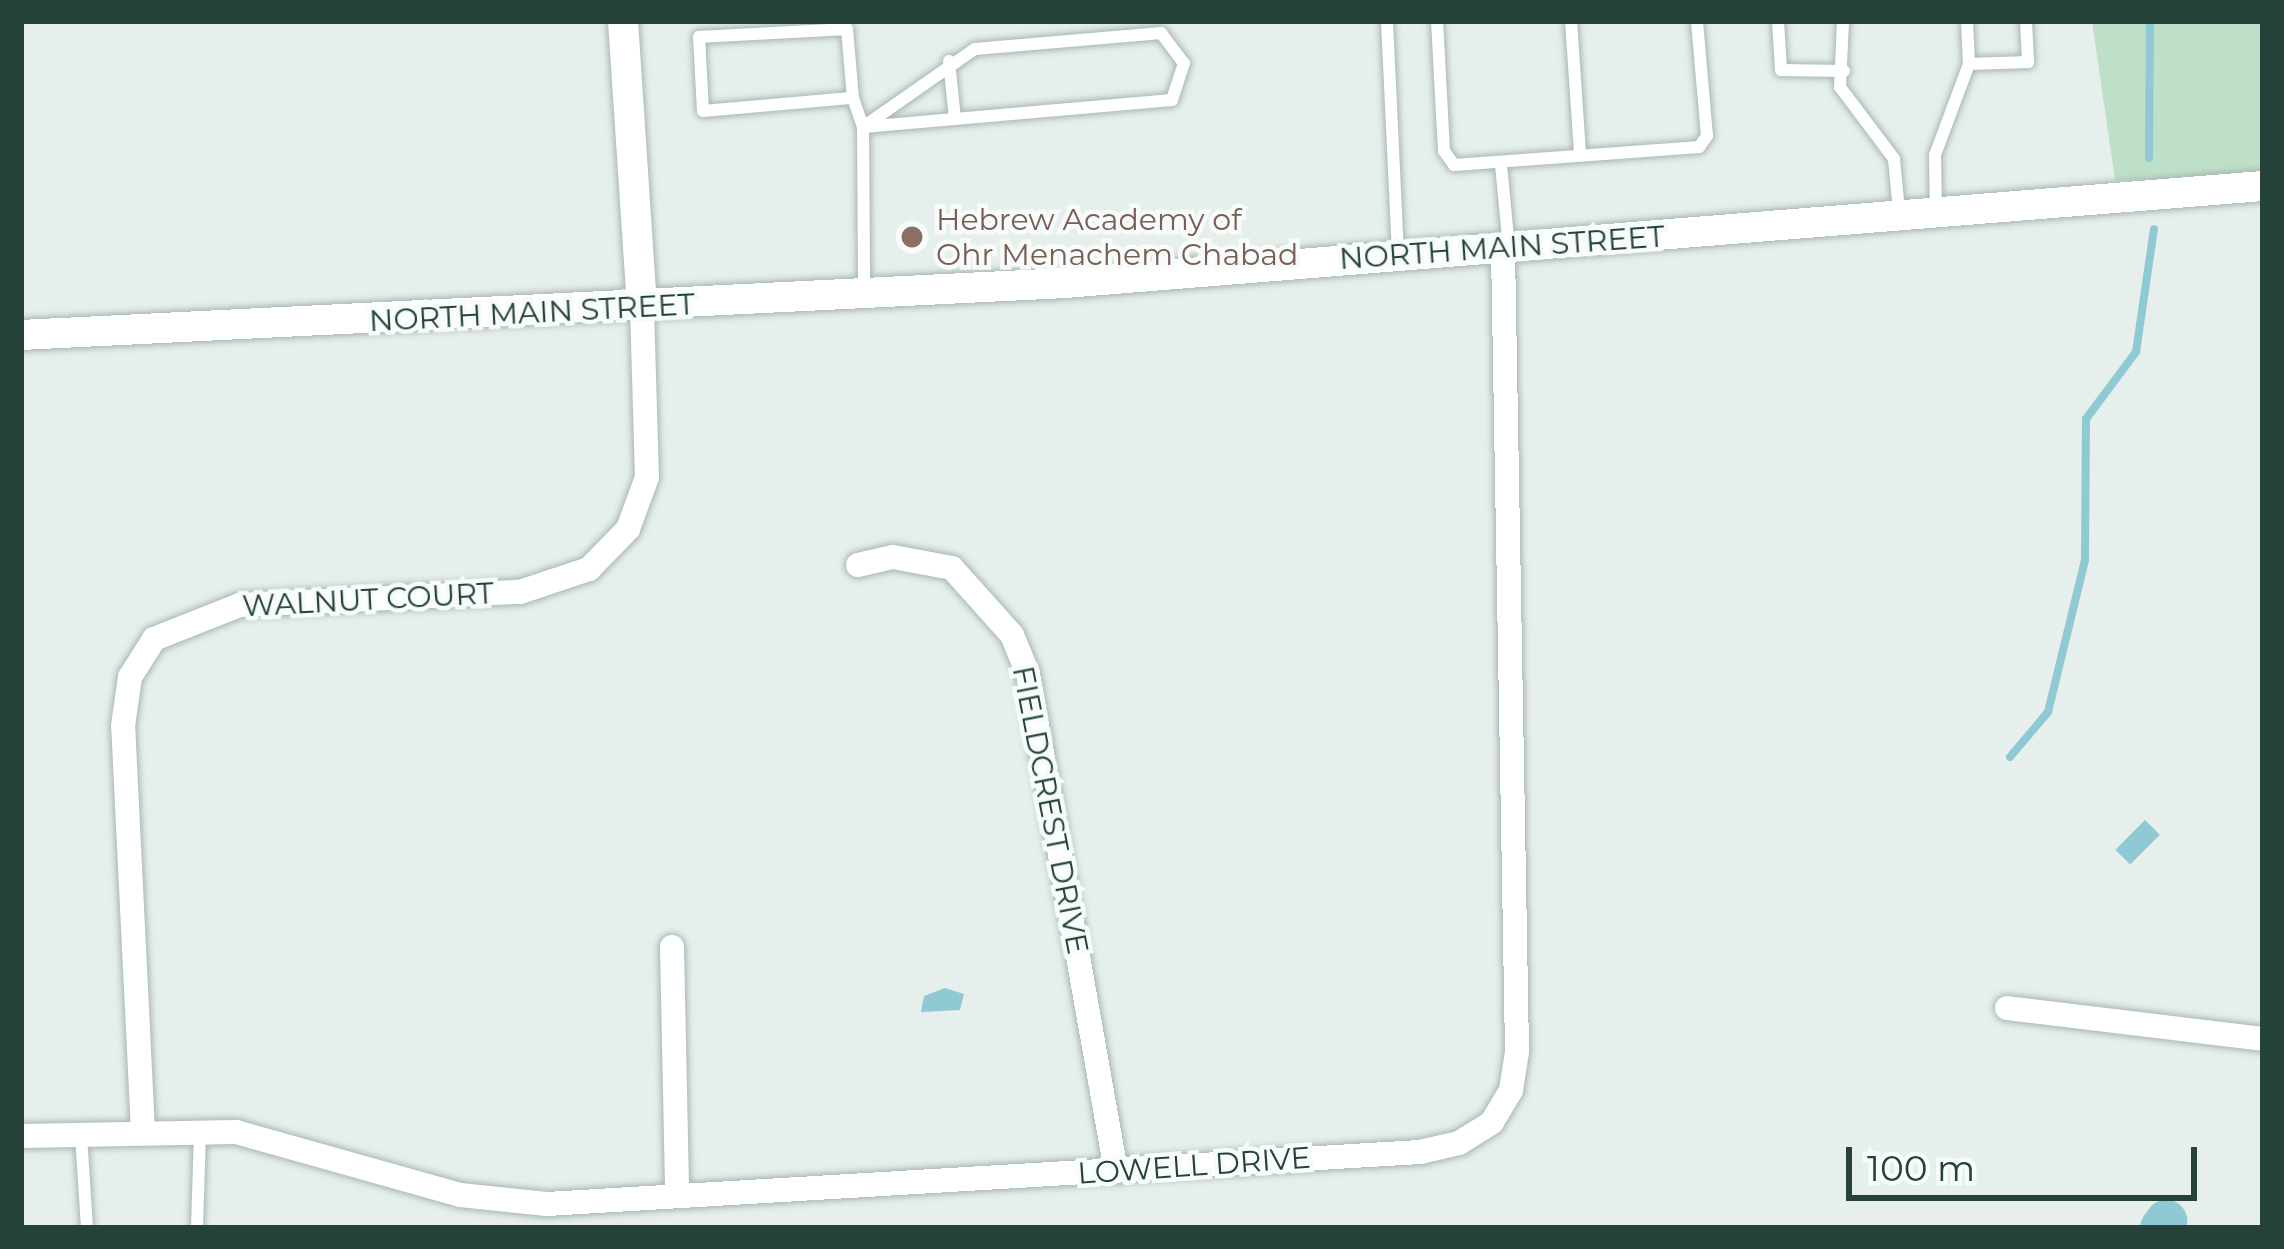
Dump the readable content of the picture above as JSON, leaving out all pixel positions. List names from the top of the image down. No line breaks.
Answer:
{"streets":{"street":["NORTH MAIN STREET","WALNUT COURT","FIELDCREST DRIVE","LOWELL DRIVE"]},"crossings":[["NORTH MAIN STREET","WALNUT COURT"],["NORTH MAIN STREET","LOWELL DRIVE"],["WALNUT COURT","LOWELL DRIVE"],["FIELDCREST DRIVE","LOWELL DRIVE"]],"places":["Hebrew Academy of Ohr Menachem Chabad"],"scale_bar":"100 m"}
